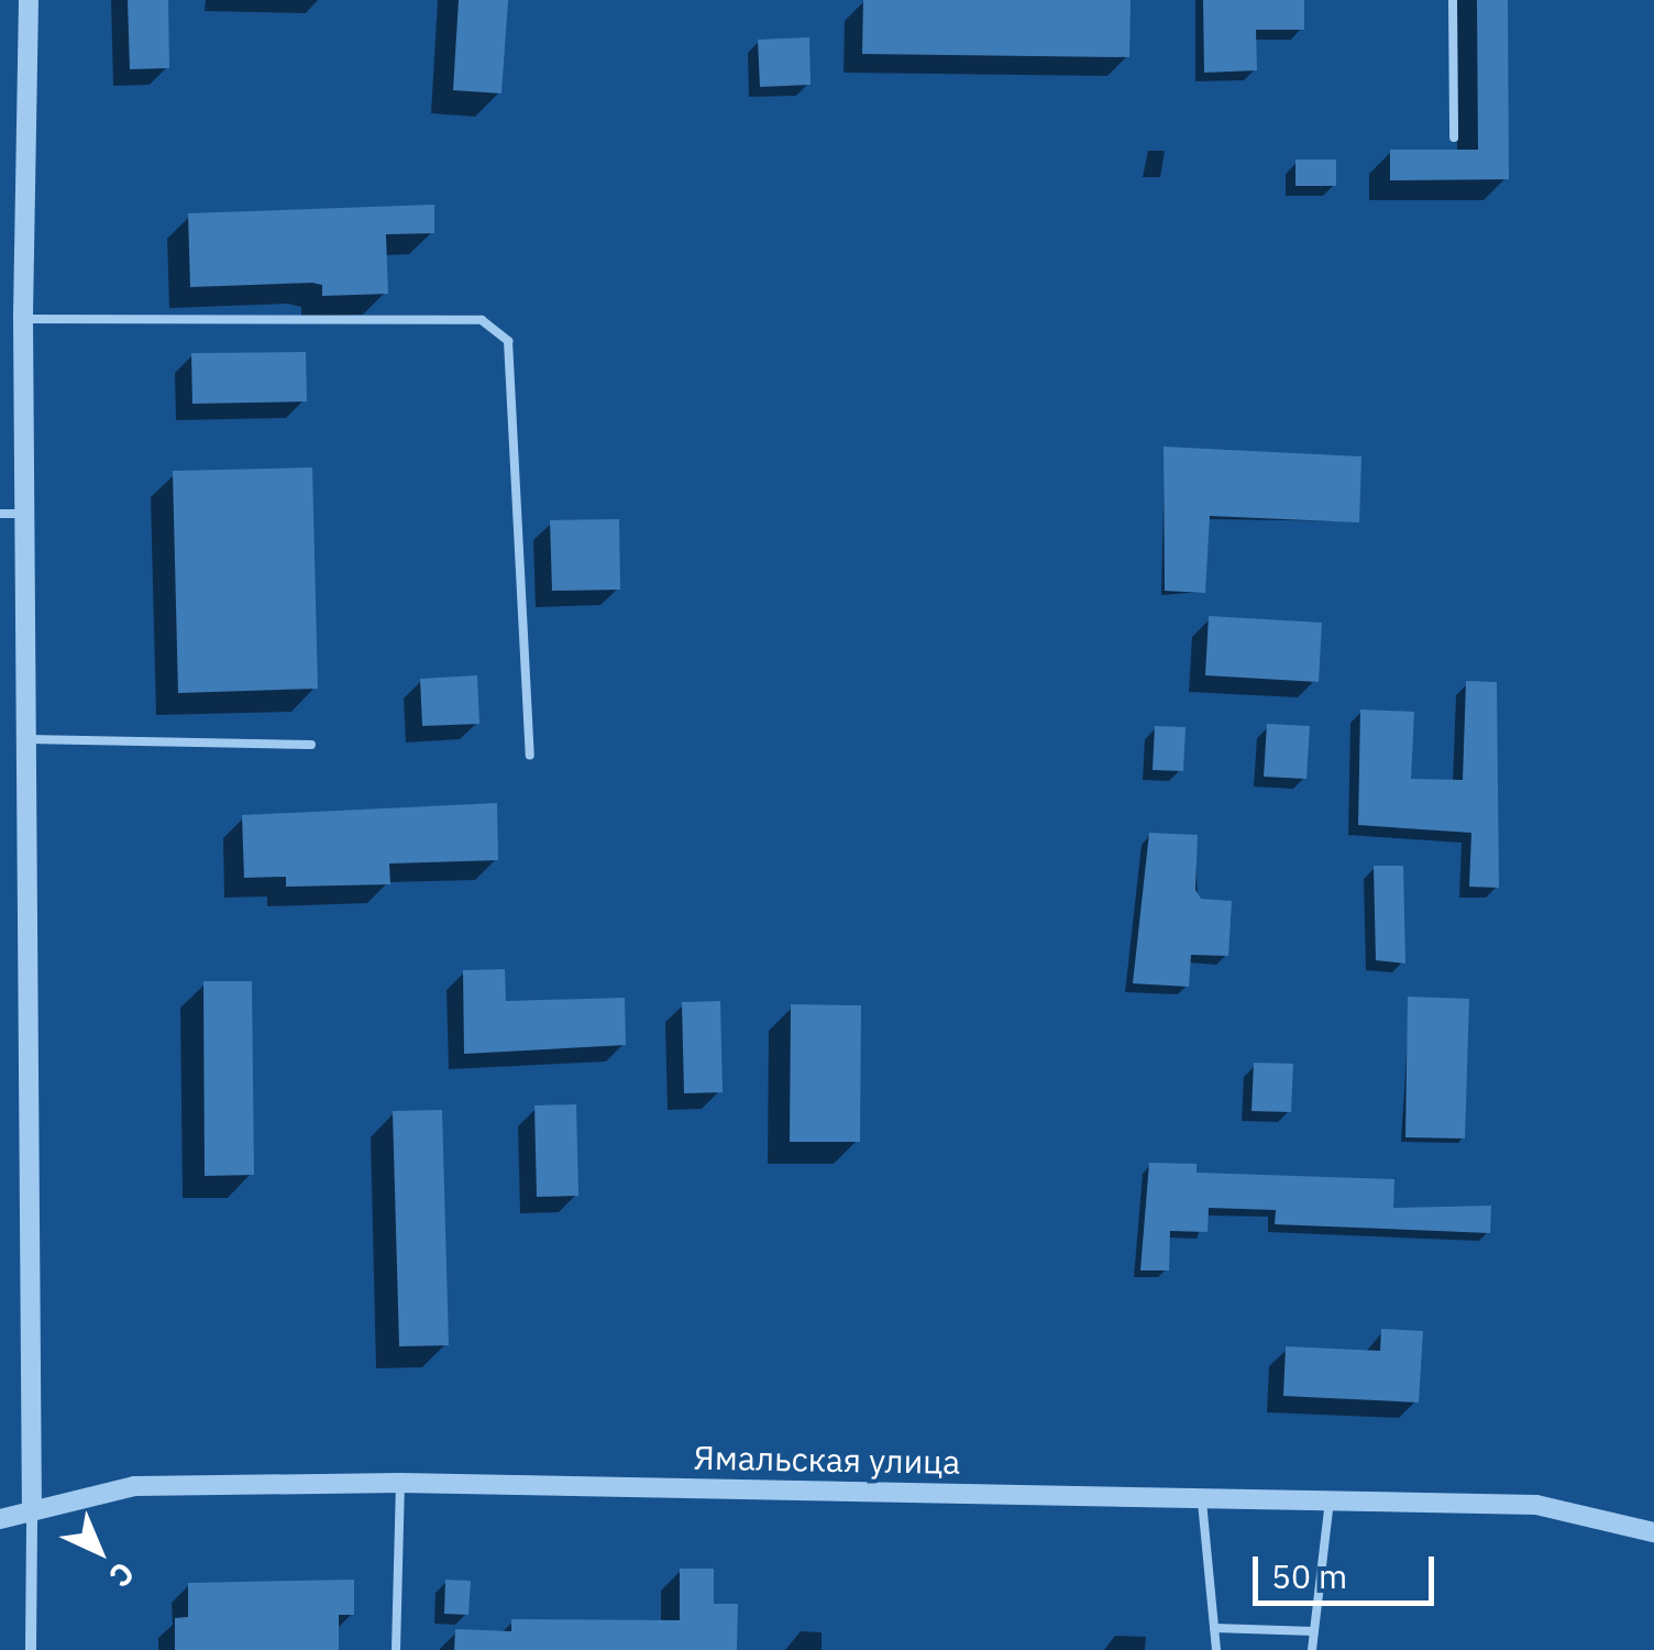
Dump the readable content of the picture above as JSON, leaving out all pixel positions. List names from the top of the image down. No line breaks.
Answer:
{"streets":{"street":["Ямальская улица"]},"scale_bar":"50 m","north":"bottom right"}
